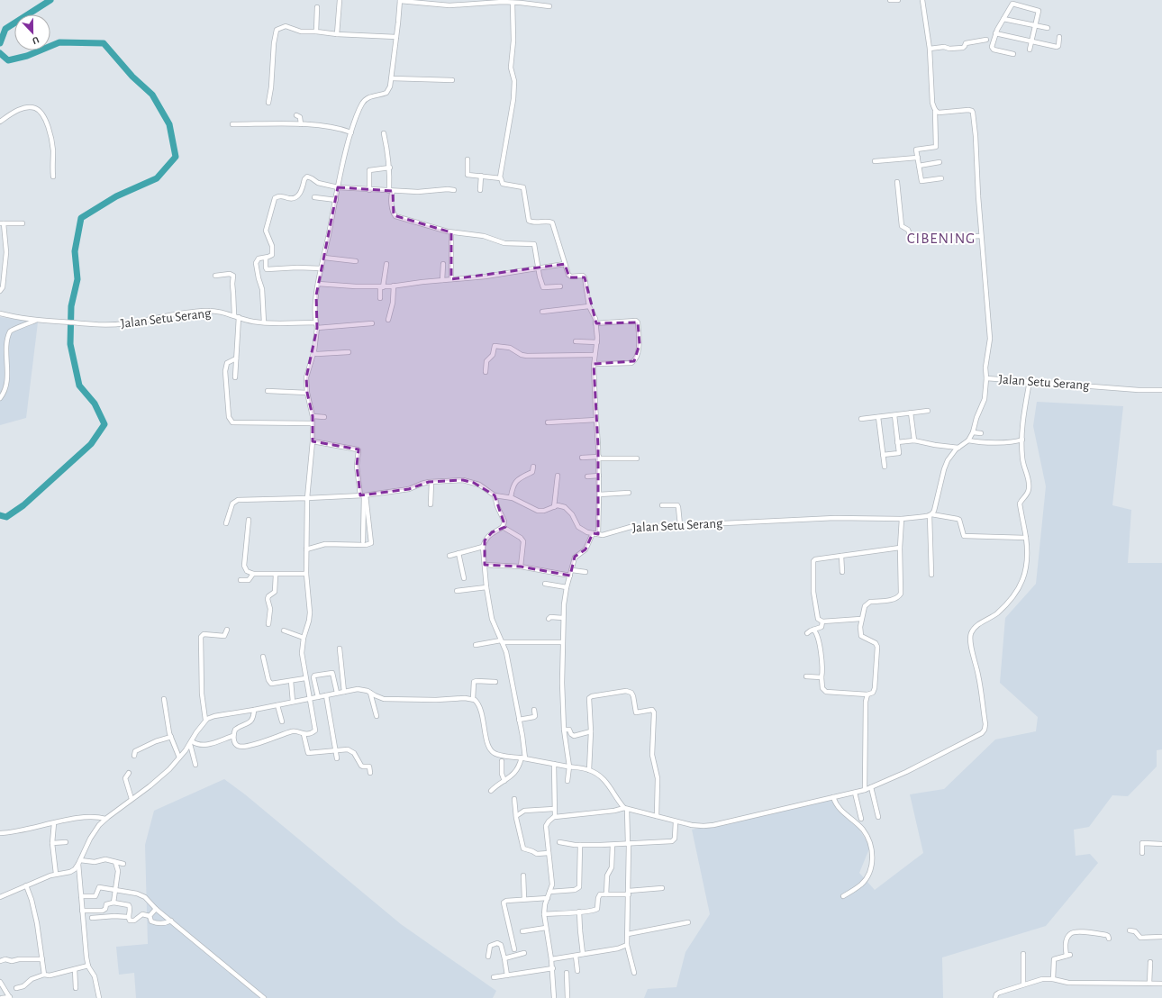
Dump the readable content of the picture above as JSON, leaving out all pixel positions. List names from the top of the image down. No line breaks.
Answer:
{"streets":{"street":["Jalan Setu Serang"]},"districts":["CIBENING"],"north":"bottom"}
